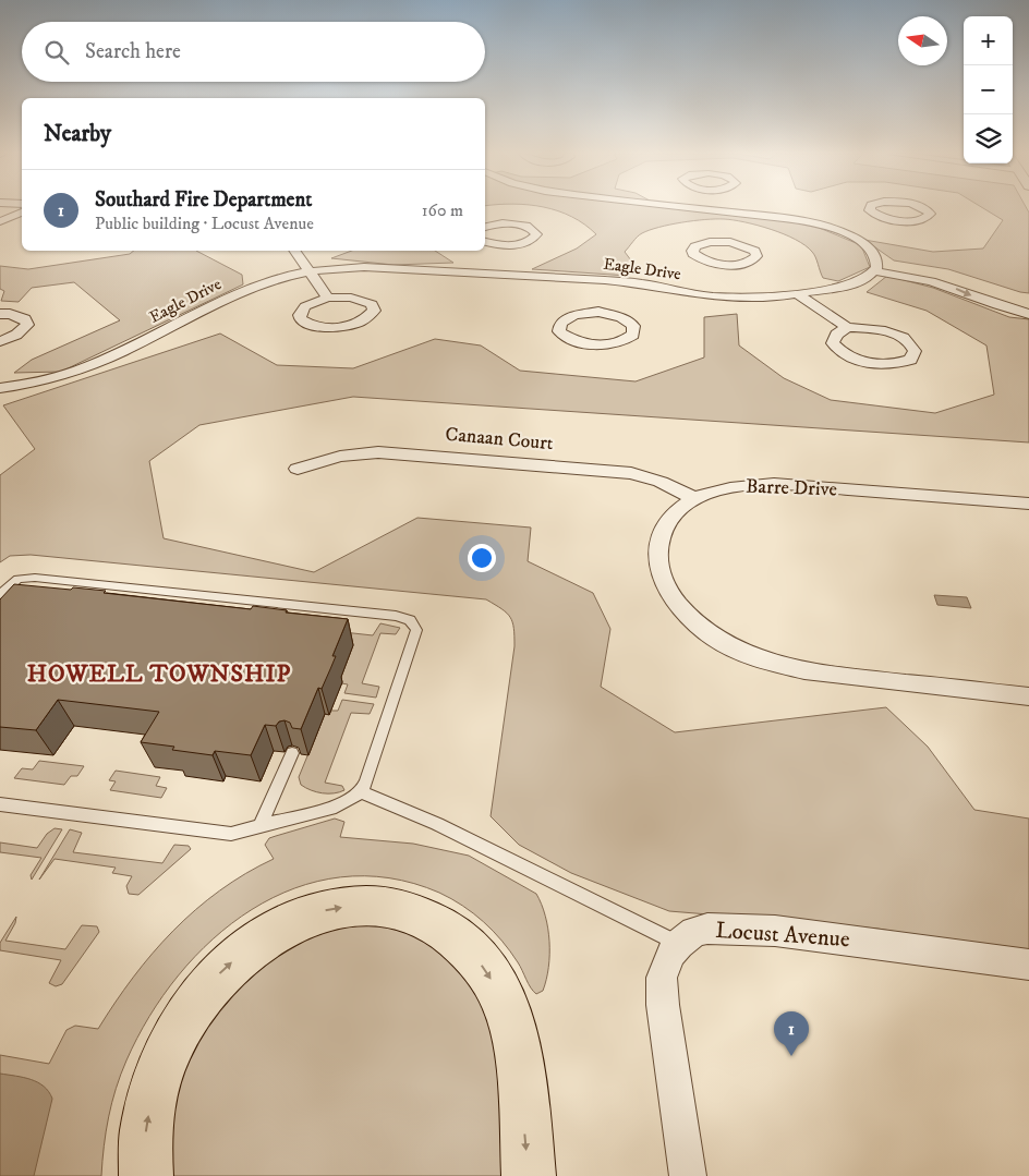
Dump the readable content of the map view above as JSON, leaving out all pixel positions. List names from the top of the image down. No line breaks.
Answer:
{"streets":{"street":["Eagle Drive","Canaan Court","Barre Drive","Locust Avenue"]},"crossings":[["Canaan Court","Barre Drive"]],"districts":["HOWELL TOWNSHIP"],"north":"left","page":{"map_buttons":["+","−"],"search":"Search here","heading":"Nearby","list":[{"mark":"1","name":"Southard Fire Department","note":"Public building · Locust Avenue","value":"160 m"}],"pins":"1"}}
